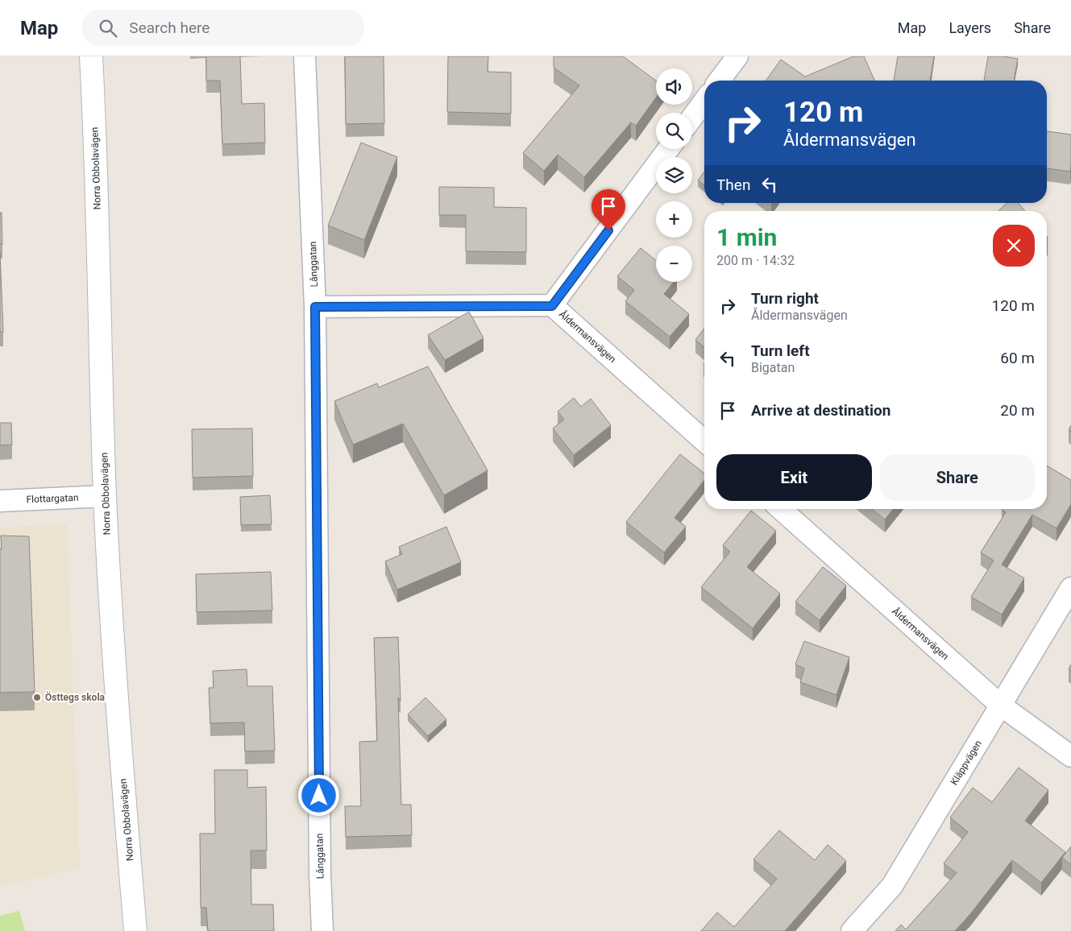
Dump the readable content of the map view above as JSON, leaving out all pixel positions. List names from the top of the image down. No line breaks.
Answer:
{"streets":{"street":["Norra Obbolavägen","Långgatan","Åldermansvägen","Flottargatan","Kläppvägen"]},"crossings":[["Norra Obbolavägen","Flottargatan"],["Långgatan","Åldermansvägen"],["Åldermansvägen","Kläppvägen"]],"places":["Östtegs skola"],"page":{"header":"Map","search":"Search here","nav":["Map","Layers","Share"],"map_buttons":["+","−"],"turn":["120 m","Åldermansvägen"],"then":"Then","heading":["1 min","200 m · 14:32"],"list":[{"name":"Turn right","note":"Åldermansvägen","value":"120 m"},{"name":"Turn left","note":"Bigatan","value":"60 m"},{"name":"Arrive at destination","value":"20 m"}],"buttons":["Exit","Share"]}}
